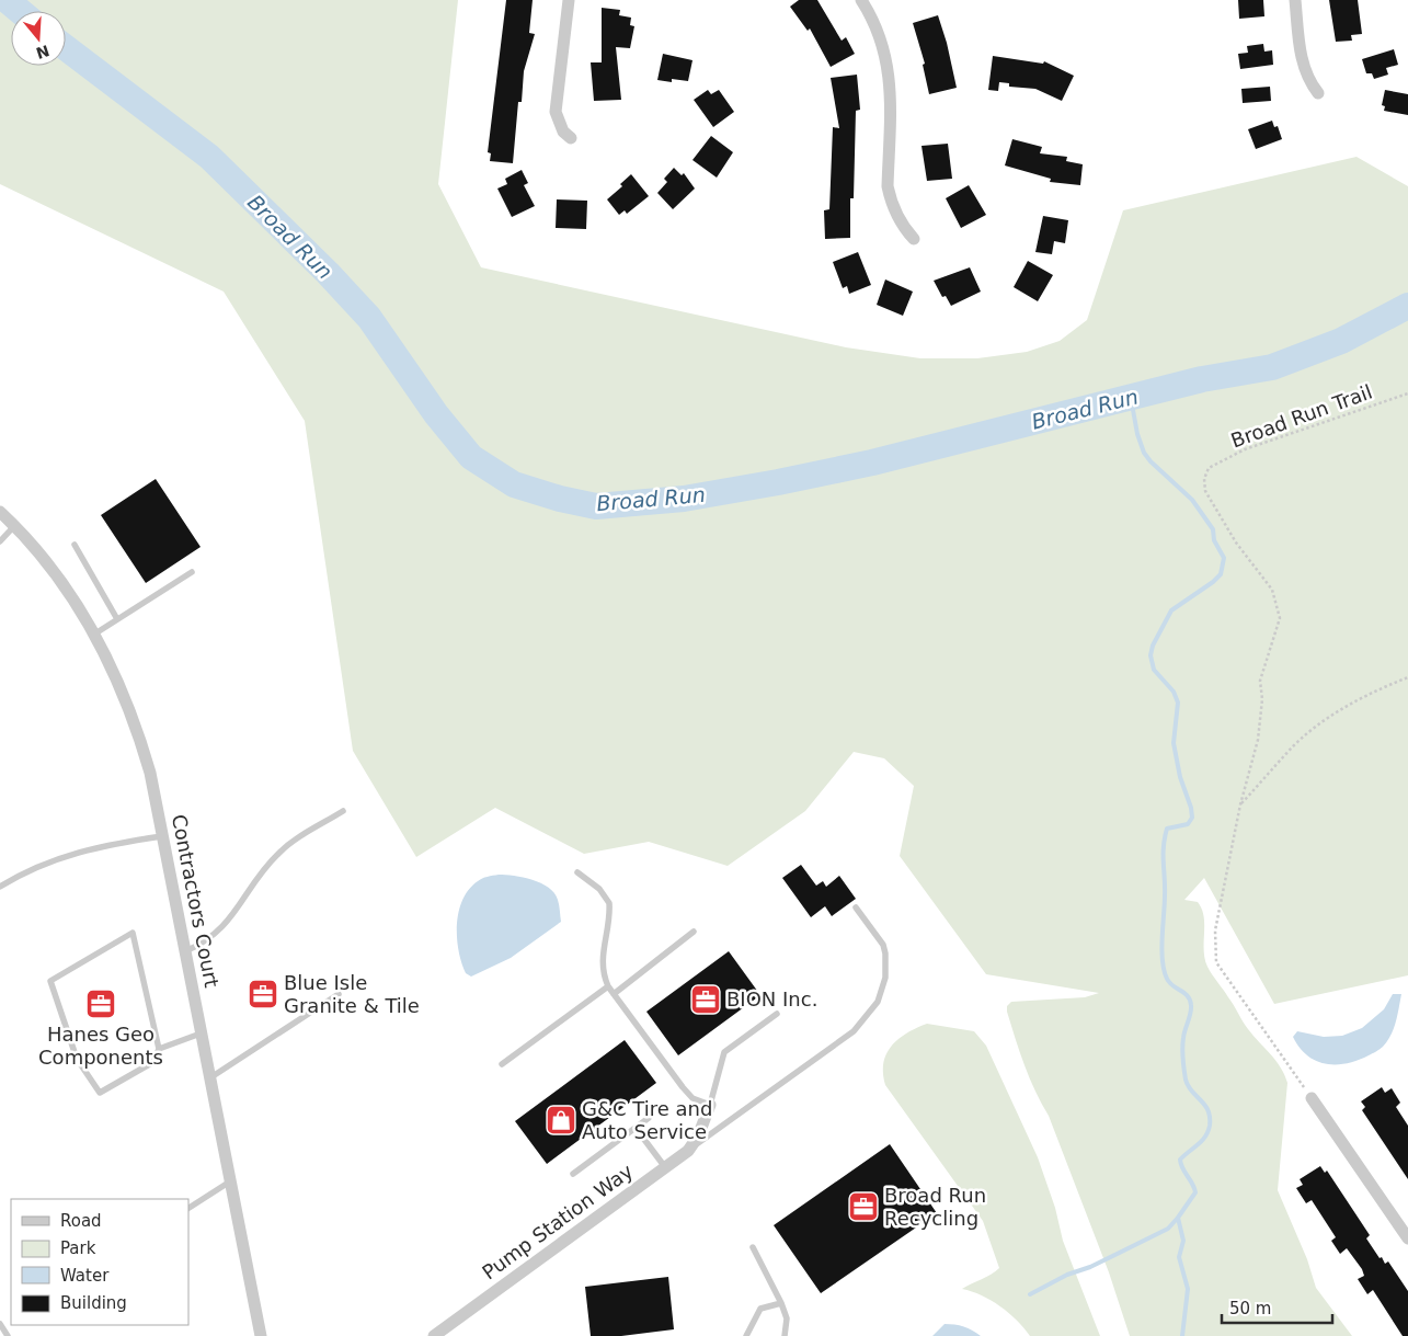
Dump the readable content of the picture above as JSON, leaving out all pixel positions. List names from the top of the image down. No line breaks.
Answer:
{"streets":{"street":["Contractors Court","Pump Station Way"],"path":["Broad Run Trail"]},"water":["Broad Run"],"places":{"office":["Blue Isle Granite & Tile","BION Inc.","Hanes Geo Components","Broad Run Recycling"],"shop":["G&C Tire and Auto Service"]},"legend":["Road","Park","Water","Building"],"scale_bar":"50 m","north":"bottom"}
